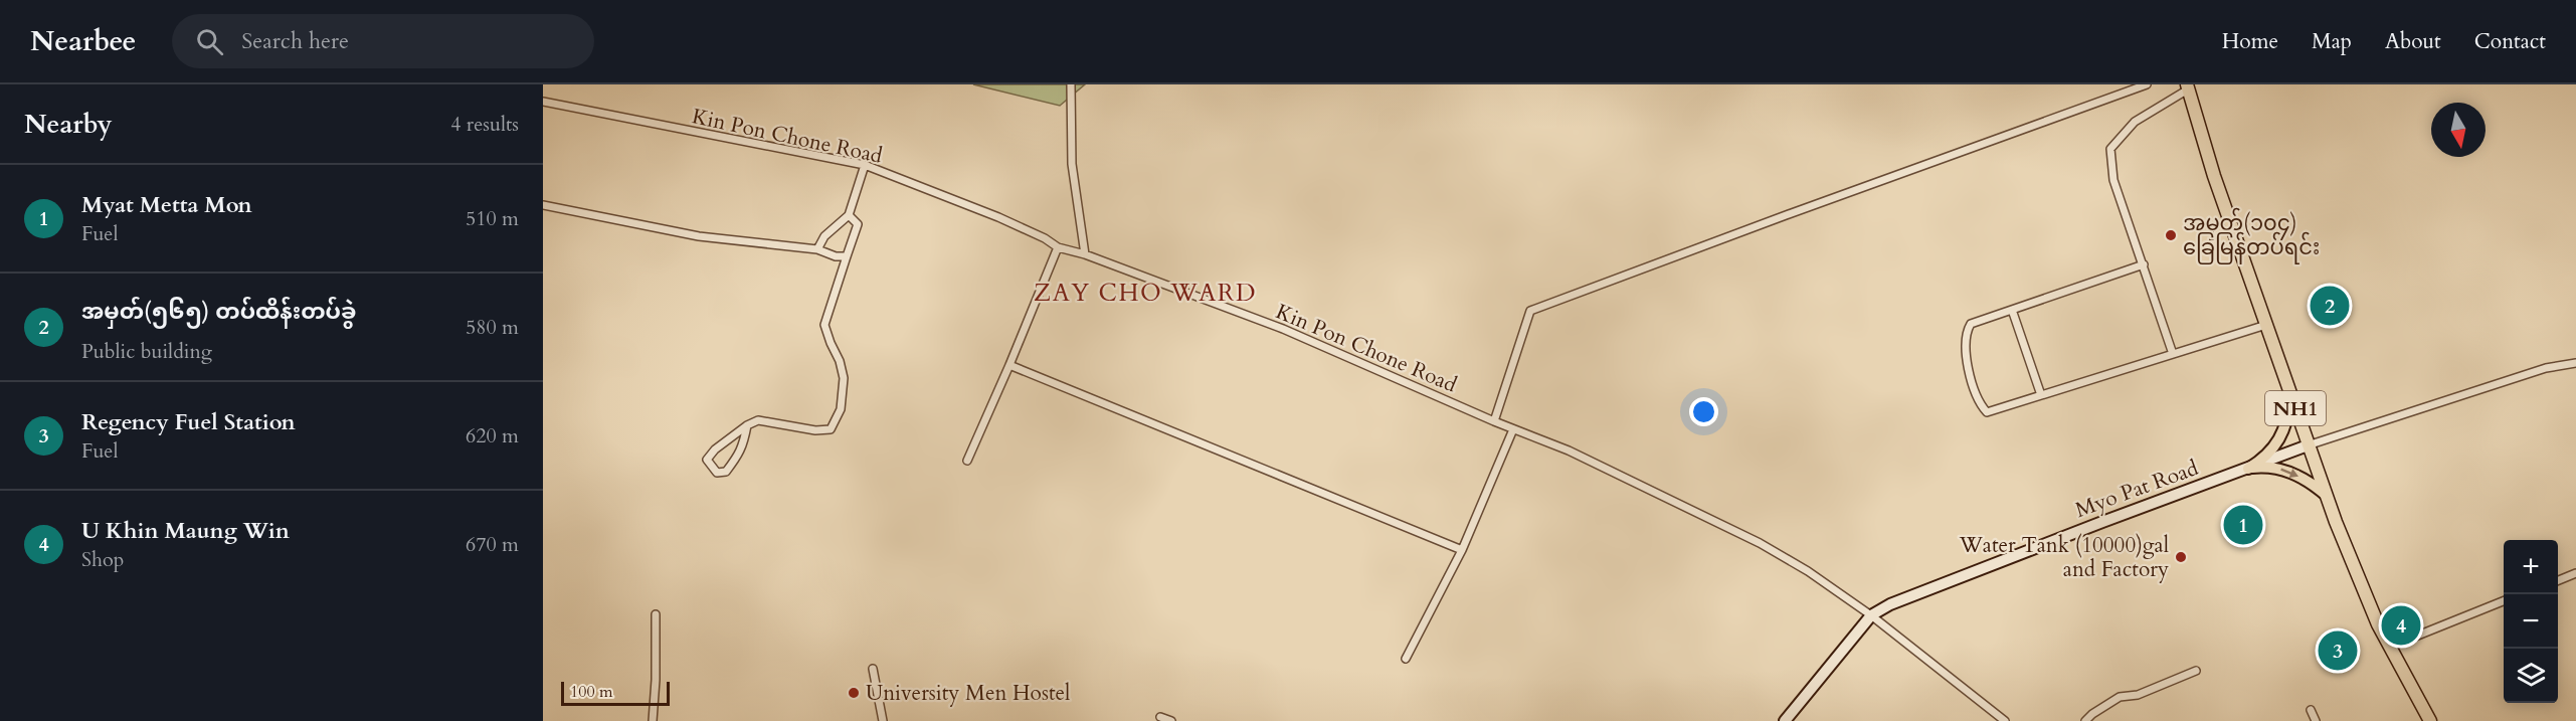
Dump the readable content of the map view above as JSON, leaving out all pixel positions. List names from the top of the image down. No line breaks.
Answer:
{"streets":{"highway":["NH1"],"main road":["Myo Pat Road"],"street":["Kin Pon Chone Road"]},"crossings":[["Kin Pon Chone Road","Myo Pat Road"],["NH1","Myo Pat Road"]],"districts":["ZAY CHO WARD"],"places":["အမှတ်(၁၀၄) ခြေမြန်တပ်ရင်း","Water Tank (10000)gal and Factory","University Men Hostel"],"scale_bar":"100 m","north":"bottom","page":{"header":"Nearbee","search":"Search here","nav":["Home","Map","About","Contact"],"heading":["Nearby","4 results"],"list":[{"mark":"1","name":"Myat Metta Mon","note":"Fuel","value":"510 m"},{"mark":"2","name":"အမှတ်(၅၆၅) တပ်ထိန်းတပ်ခွဲ","note":"Public building","value":"580 m"},{"mark":"3","name":"Regency Fuel Station","note":"Fuel","value":"620 m"},{"mark":"4","name":"U Khin Maung Win","note":"Shop","value":"670 m"}],"pins":["2","1","4","3"],"map_buttons":["+","−"],"scale":"100 m"}}
